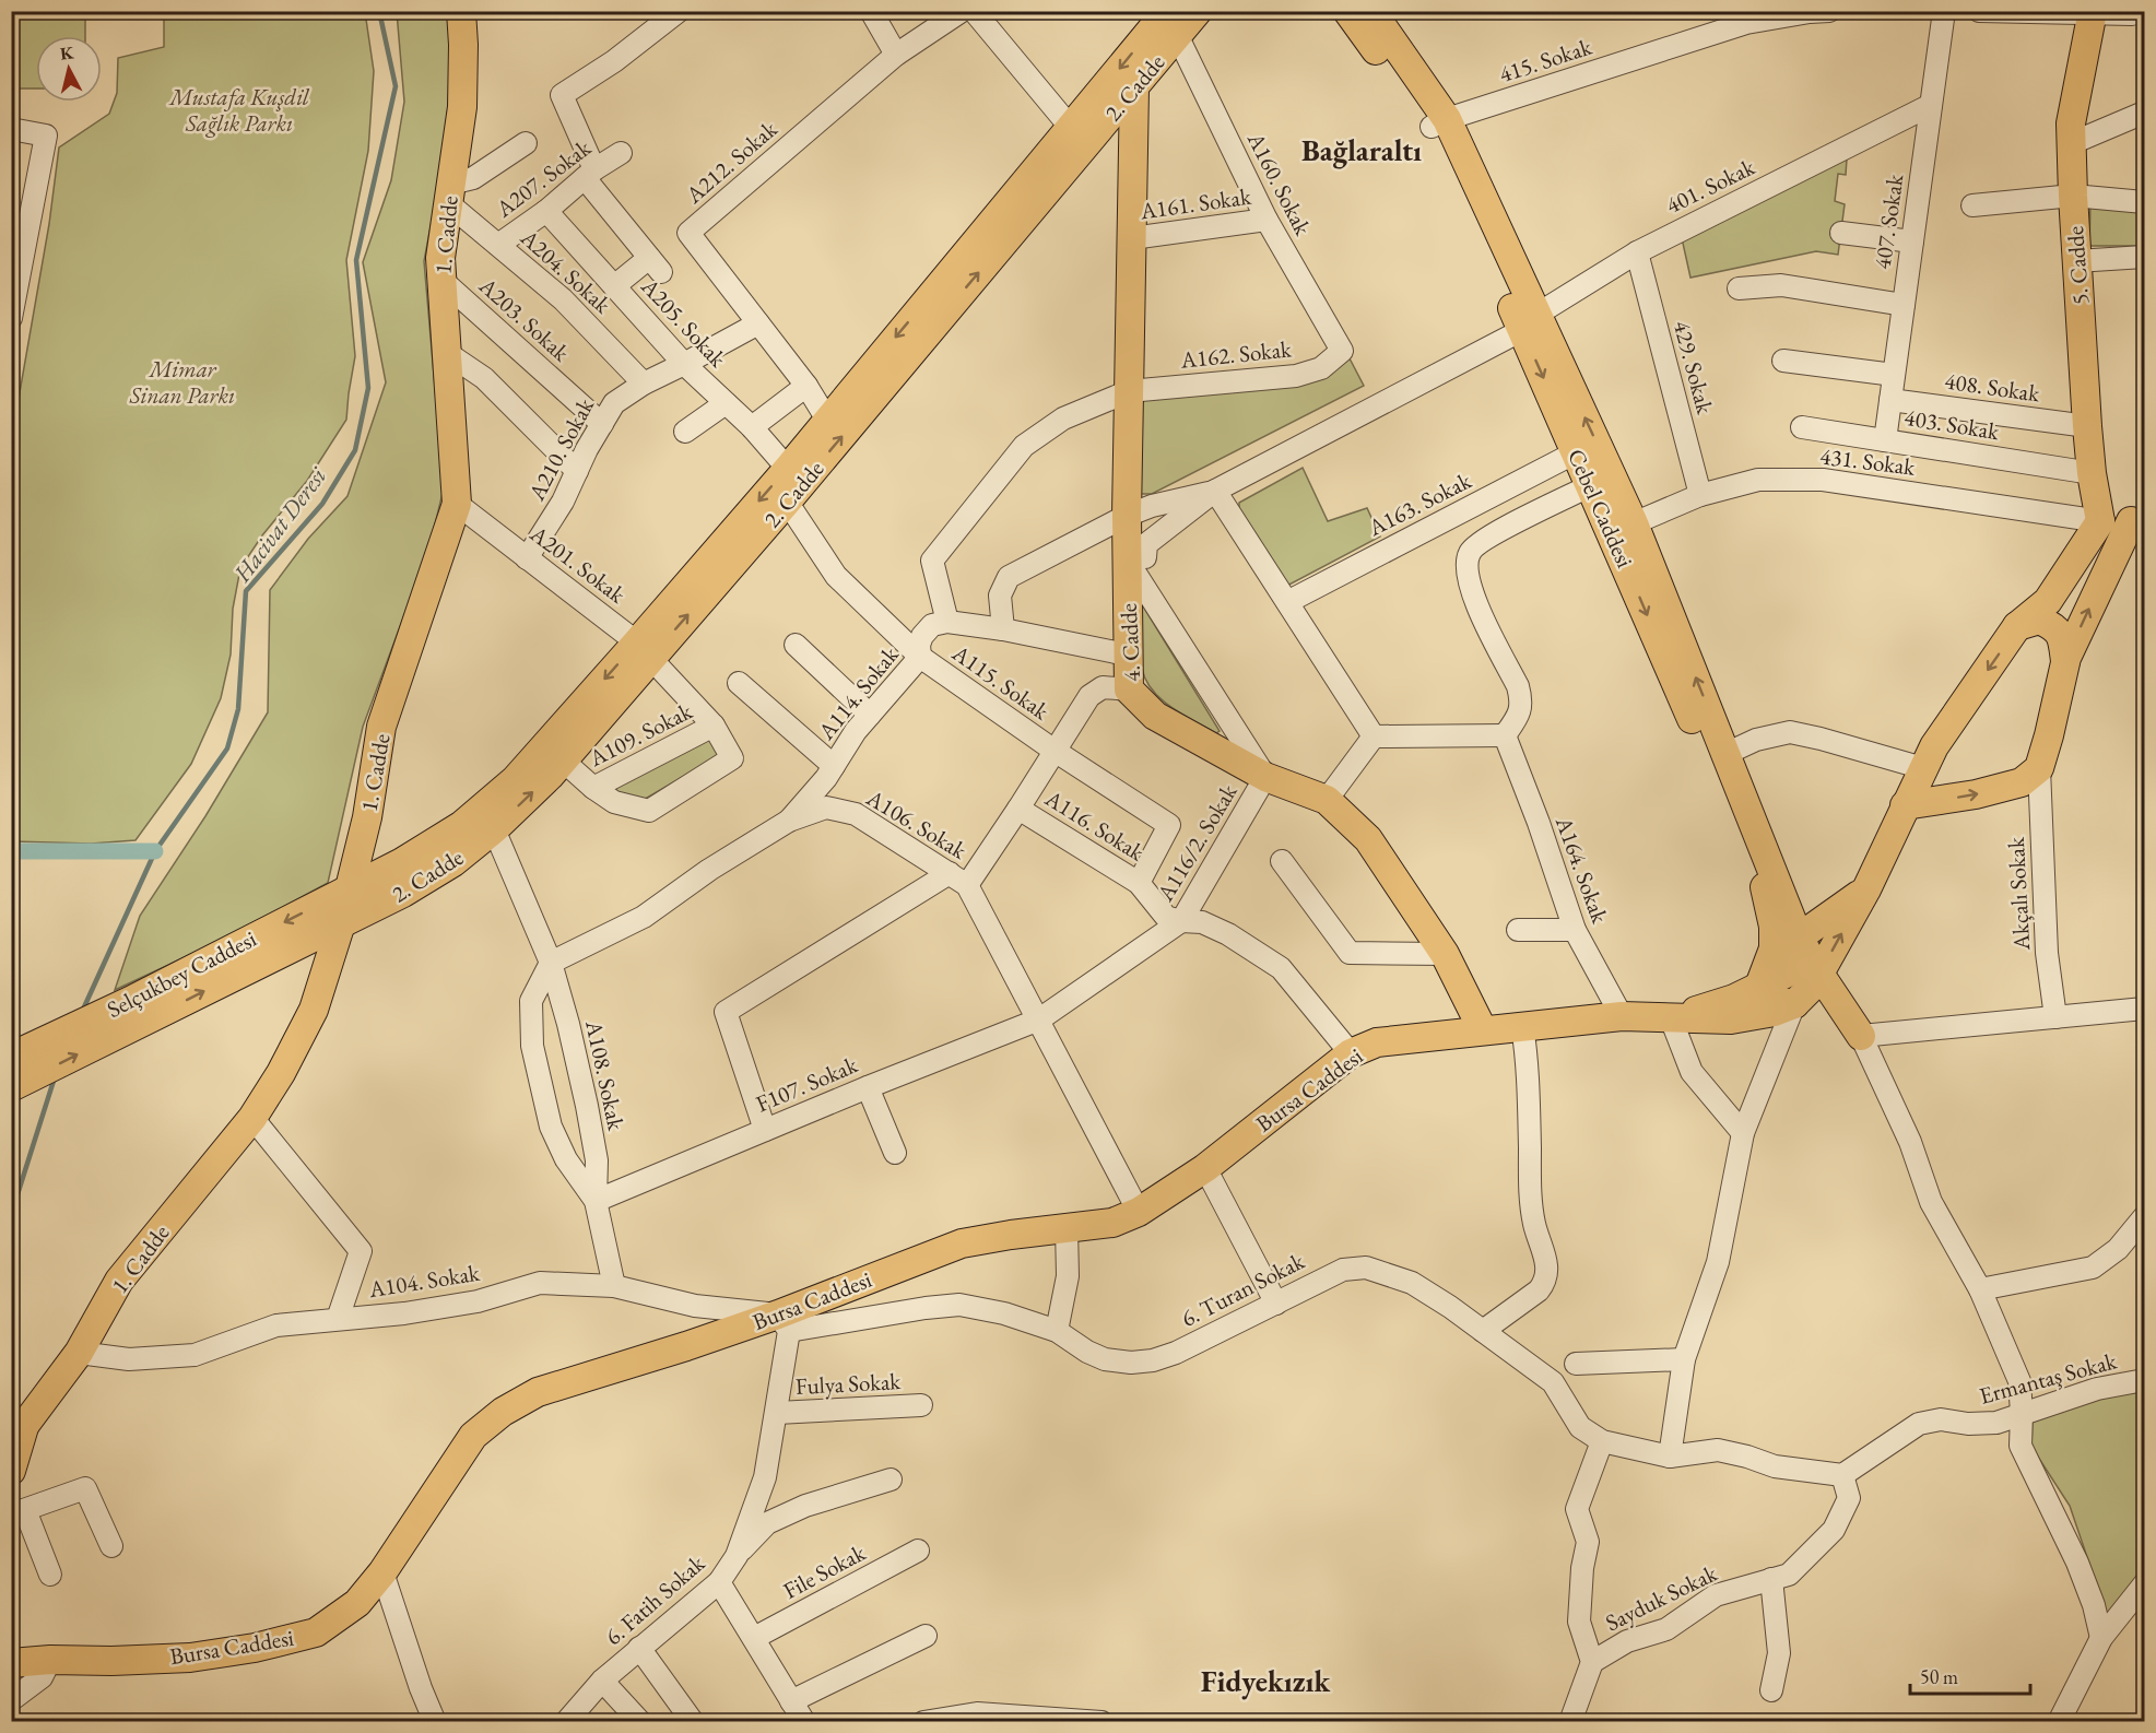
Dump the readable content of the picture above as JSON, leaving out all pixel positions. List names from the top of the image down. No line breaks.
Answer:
{"streets":{"main road":["2. Cadde","1. Cadde","5. Cadde","Cebel Caddesi","4. Cadde","Selçukbey Caddesi","Bursa Caddesi"],"street":["415. Sokak","A212. Sokak","A207. Sokak","A160. Sokak","401. Sokak","A161. Sokak","407. Sokak","A204. Sokak","A203. Sokak","A205. Sokak","A162. Sokak","429. Sokak","408. Sokak","403. Sokak","A210. Sokak","431. Sokak","A163. Sokak","A201. Sokak","A115. Sokak","A114. Sokak","A109. Sokak","A106. Sokak","A116. Sokak","A116/2. Sokak","A164. Sokak","Akçalı Sokak","A108. Sokak","F107. Sokak","A104. Sokak","6. Turan Sokak","Ermantaş Sokak","Fulya Sokak","File Sokak","Sayduk Sokak","6. Fatih Sokak"]},"crossings":[["415. Sokak","Cebel Caddesi"],["2. Cadde","A212. Sokak"],["2. Cadde","A160. Sokak"],["2. Cadde","1. Cadde"],["2. Cadde","A205. Sokak"],["2. Cadde","A201. Sokak"],["2. Cadde","4. Cadde"],["2. Cadde","A115. Sokak"],["2. Cadde","A109. Sokak"],["2. Cadde","Selçukbey Caddesi"],["2. Cadde","A108. Sokak"],["A212. Sokak","A210. Sokak"],["A207. Sokak","A204. Sokak"],["A207. Sokak","A205. Sokak"],["A160. Sokak","A161. Sokak"],["A160. Sokak","A162. Sokak"],["401. Sokak","407. Sokak"],["401. Sokak","429. Sokak"],["401. Sokak","Cebel Caddesi"],["A161. Sokak","4. Cadde"],["407. Sokak","408. Sokak"],["407. Sokak","403. Sokak"],["1. Cadde","A204. Sokak"],["1. Cadde","A203. Sokak"],["1. Cadde","A201. Sokak"],["1. Cadde","Selçukbey Caddesi"],["1. Cadde","A104. Sokak"],["5. Cadde","408. Sokak"],["5. Cadde","403. Sokak"],["5. Cadde","431. Sokak"],["A204. Sokak","A210. Sokak"],["A203. Sokak","A210. Sokak"],["A205. Sokak","A210. Sokak"],["A162. Sokak","4. Cadde"],["A162. Sokak","A114. Sokak"],["429. Sokak","431. Sokak"],["A210. Sokak","A201. Sokak"],["431. Sokak","Cebel Caddesi"],["A163. Sokak","Cebel Caddesi"],["A201. Sokak","A109. Sokak"],["4. Cadde","A116/2. Sokak"],["4. Cadde","Bursa Caddesi"],["A115. Sokak","A114. Sokak"],["A115. Sokak","A116. Sokak"],["A114. Sokak","A106. Sokak"],["A106. Sokak","A116/2. Sokak"],["A106. Sokak","A108. Sokak"],["A106. Sokak","F107. Sokak"],["A106. Sokak","Bursa Caddesi"],["A116. Sokak","A116/2. Sokak"],["A116. Sokak","Bursa Caddesi"],["A116/2. Sokak","F107. Sokak"],["A164. Sokak","Bursa Caddesi"],["A108. Sokak","F107. Sokak"],["A108. Sokak","A104. Sokak"],["Bursa Caddesi","A104. Sokak"],["Bursa Caddesi","6. Turan Sokak"],["Bursa Caddesi","6. Fatih Sokak"],["A104. Sokak","6. Turan Sokak"],["A104. Sokak","6. Fatih Sokak"],["6. Turan Sokak","6. Fatih Sokak"],["Ermantaş Sokak","Sayduk Sokak"],["Fulya Sokak","6. Fatih Sokak"]],"districts":["Bağlaraltı","Fidyekızık"],"water":["Hacivat Deresi"],"parks":["Mustafa Kuşdil Sağlık Parkı","Mimar Sinan Parkı"],"scale_bar":"50 m","north":"top"}
